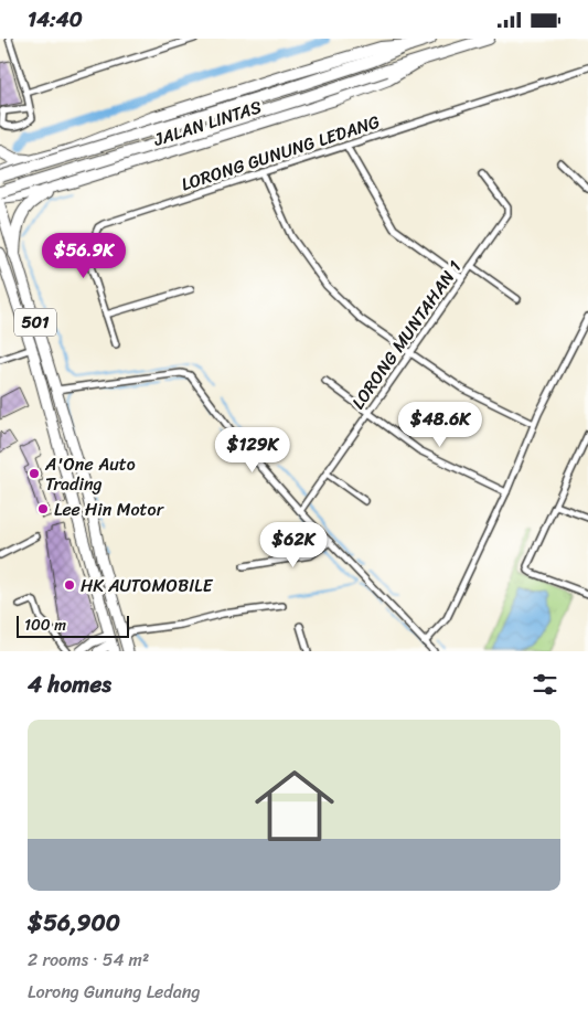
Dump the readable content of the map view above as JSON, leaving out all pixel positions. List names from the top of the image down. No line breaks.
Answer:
{"streets":{"highway":["JALAN LINTAS"],"main road":["501"],"street":["LORONG GUNUNG LEDANG","LORONG MUNTAHAN 1"]},"places":["A'One Auto Trading","Lee Hin Motor","HK AUTOMOBILE"],"scale_bar":"100 m","page":{"status":"14:40","price":["$56.9K","$48.6K","$129K","$62K"],"scale":"100 m","heading":"4 homes","list":[{"name":"$56,900","note":"2 rooms · 54 m² · Lorong Gunung Ledang"}]}}
